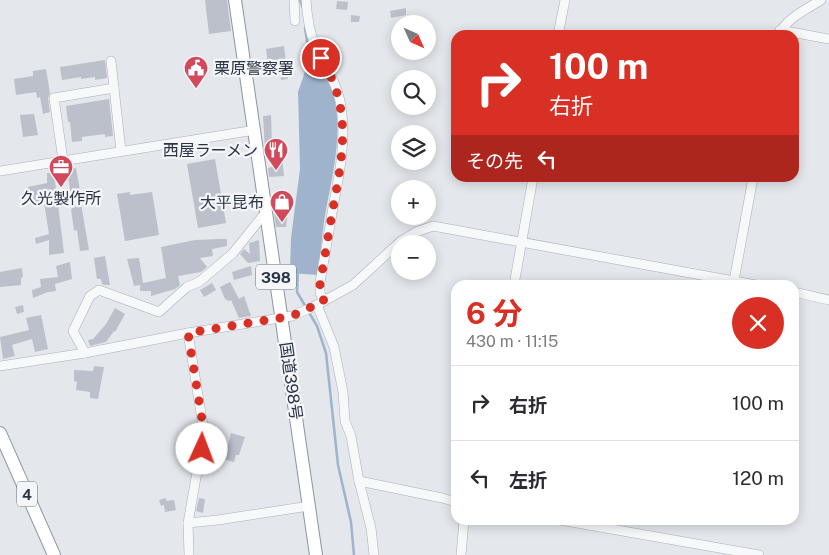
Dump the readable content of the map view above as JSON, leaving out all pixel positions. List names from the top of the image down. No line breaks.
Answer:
{"streets":{"highway":["398","国道398号","4"]},"places":{"public building":["栗原警察署"],"restaurant":["西屋ラーメン"],"office":["久光製作所"],"shop":["大平昆布"]},"north":"bottom right","page":{"map_buttons":["+","−"],"turn":["100 m","右折"],"then":"その先","heading":["6 分","430 m · 11:15"],"list":[{"name":"右折","value":"100 m"},{"name":"左折","value":"120 m"}]}}
